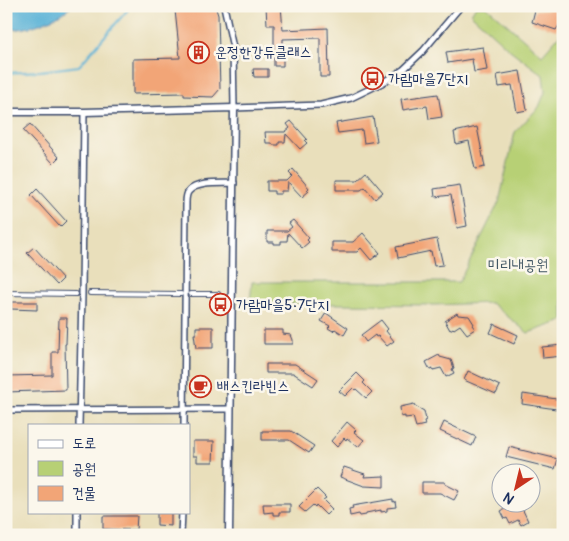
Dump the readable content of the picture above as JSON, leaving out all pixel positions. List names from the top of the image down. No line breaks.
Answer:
{"parks":["미리내공원"],"places":{"building":["운정한강듀클래스"],"bus stop":["가람마을7단지","가람마을5·7단지"],"cafe":["배스킨라빈스"]},"legend":["도로","공원","건물"],"north":"bottom left"}
